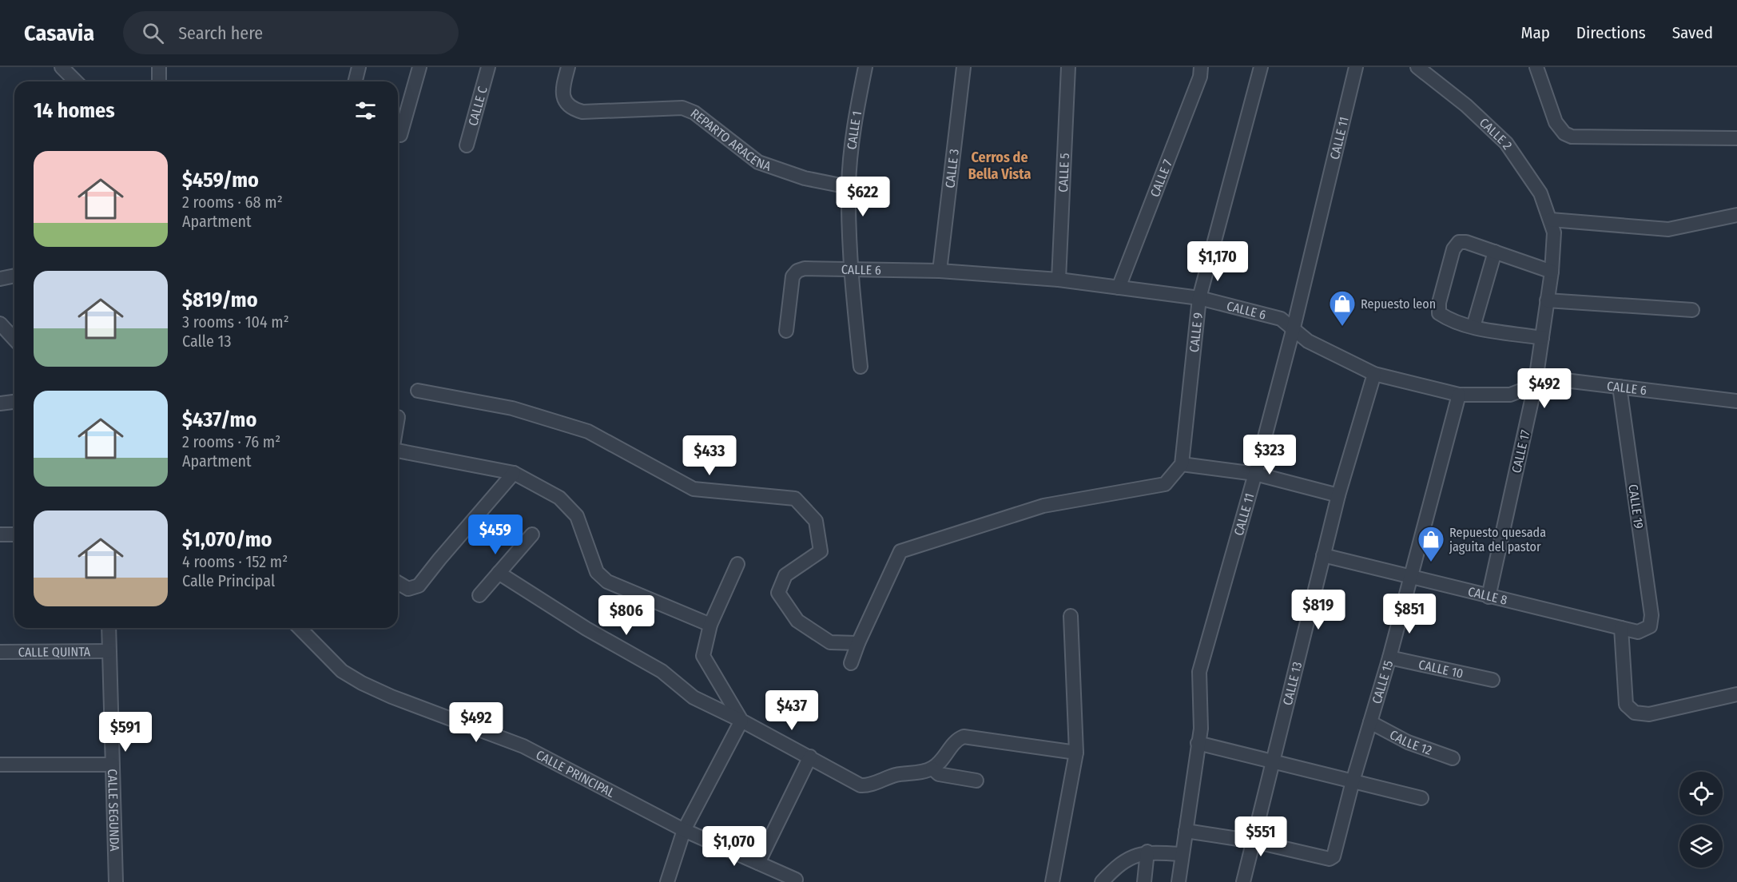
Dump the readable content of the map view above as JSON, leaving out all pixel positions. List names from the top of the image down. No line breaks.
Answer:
{"streets":{"street":["CALLE C","CALLE 1","CALLE 2","CALLE 11","REPARTO ARACENA","CALLE 3","CALLE 5","CALLE 7","CALLE 6","CALLE 9","CALLE 17","CALLE 19","CALLE 8","CALLE QUINTA","CALLE 10","CALLE 15","CALLE 13","CALLE 12","CALLE PRINCIPAL","CALLE SEGUNDA"]},"crossings":[["CALLE 1","REPARTO ARACENA"],["CALLE 1","CALLE 6"],["CALLE 2","CALLE 17"],["CALLE 11","CALLE 6"],["CALLE 3","CALLE 6"],["CALLE 5","CALLE 6"],["CALLE 7","CALLE 6"],["CALLE 6","CALLE 9"],["CALLE 6","CALLE 17"],["CALLE 6","CALLE 19"],["CALLE 6","CALLE 15"],["CALLE 6","CALLE 13"],["CALLE 17","CALLE 8"],["CALLE 19","CALLE 8"],["CALLE 8","CALLE 15"],["CALLE 8","CALLE 13"],["CALLE QUINTA","CALLE SEGUNDA"],["CALLE 10","CALLE 15"],["CALLE 15","CALLE 13"],["CALLE 15","CALLE 12"]],"districts":["Cerros de Bella Vista"],"places":{"shop":["Repuesto leon","Repuesto quesada jaguita del pastor"]},"page":{"header":"Casavia","search":"Search here","nav":["Map","Directions","Saved"],"heading":"14 homes","list":[{"name":"$459/mo","note":"2 rooms · 68 m² · Apartment"},{"name":"$819/mo","note":"3 rooms · 104 m² · Calle 13"},{"name":"$437/mo","note":"2 rooms · 76 m² · Apartment"},{"name":"$1,070/mo","note":"4 rooms · 152 m² · Calle Principal"}],"price":["$622","$1,170","$492","$323","$433","$459","$819","$851","$806","$437","$492","$591","$551","$1,070"]}}
